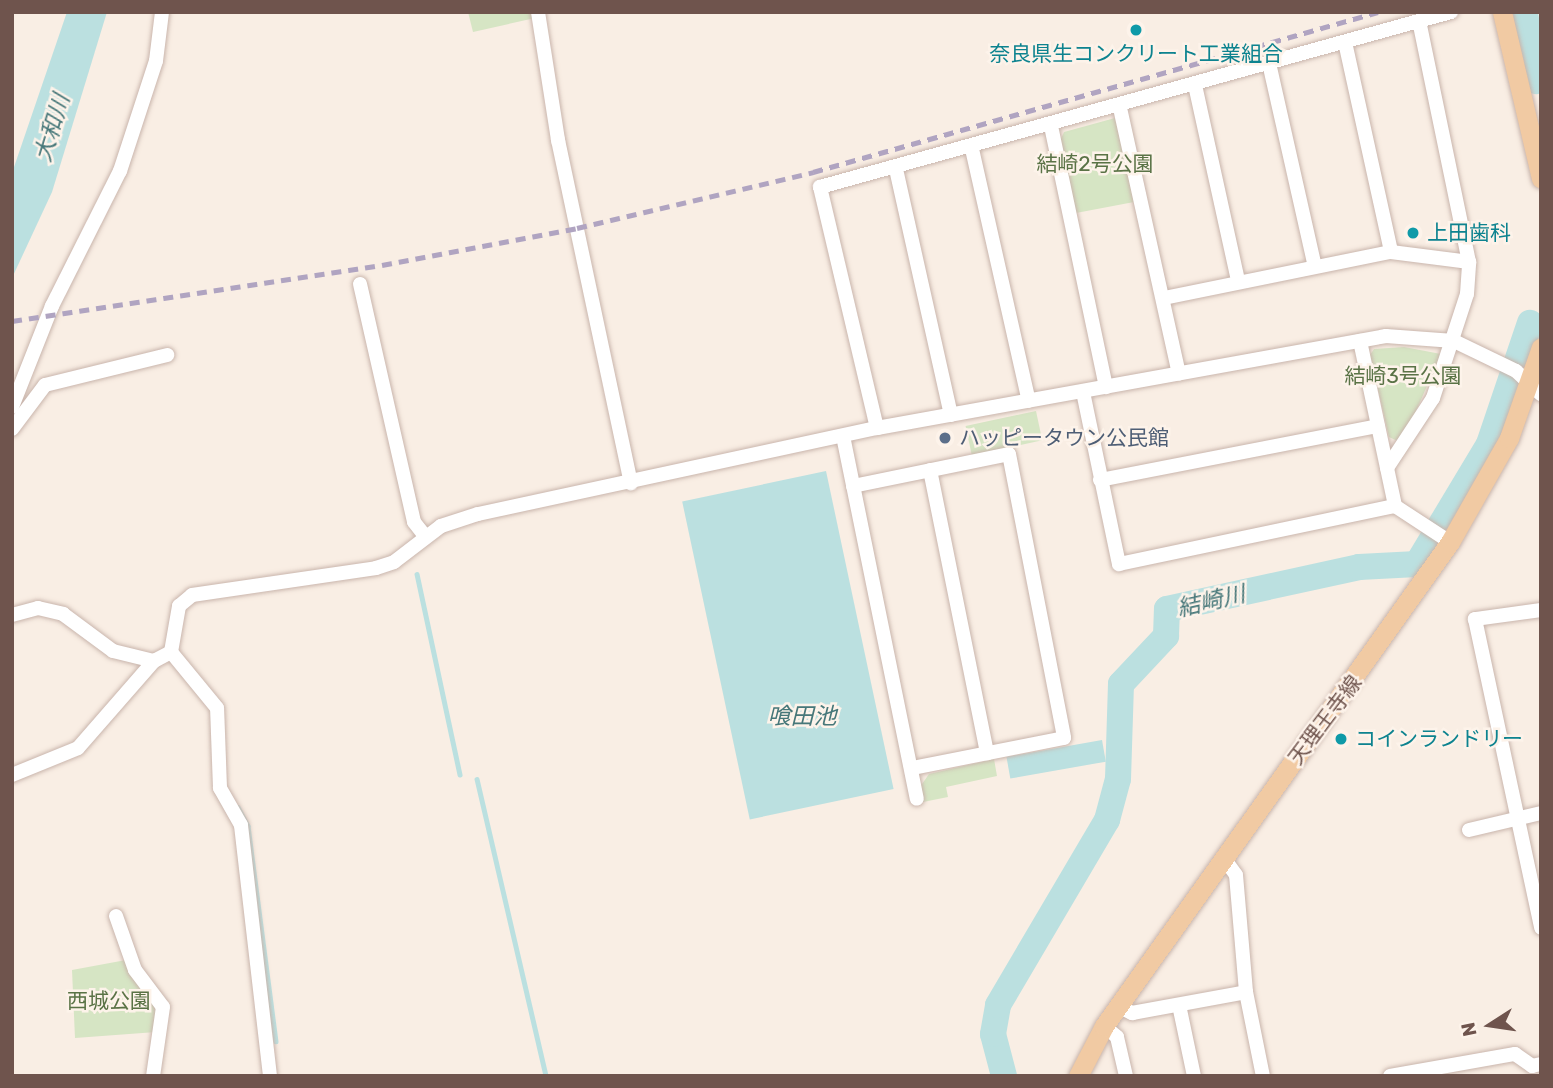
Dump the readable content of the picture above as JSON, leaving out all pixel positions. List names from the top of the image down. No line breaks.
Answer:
{"streets":{"main road":["天理王寺線"]},"water":["大和川","結崎川","喰田池"],"parks":["結崎2号公園","結崎3号公園","西城公園"],"places":["奈良県生コンクリート工業組合","上田歯科","ハッピータウン公民館","コインランドリー"],"north":"left"}
